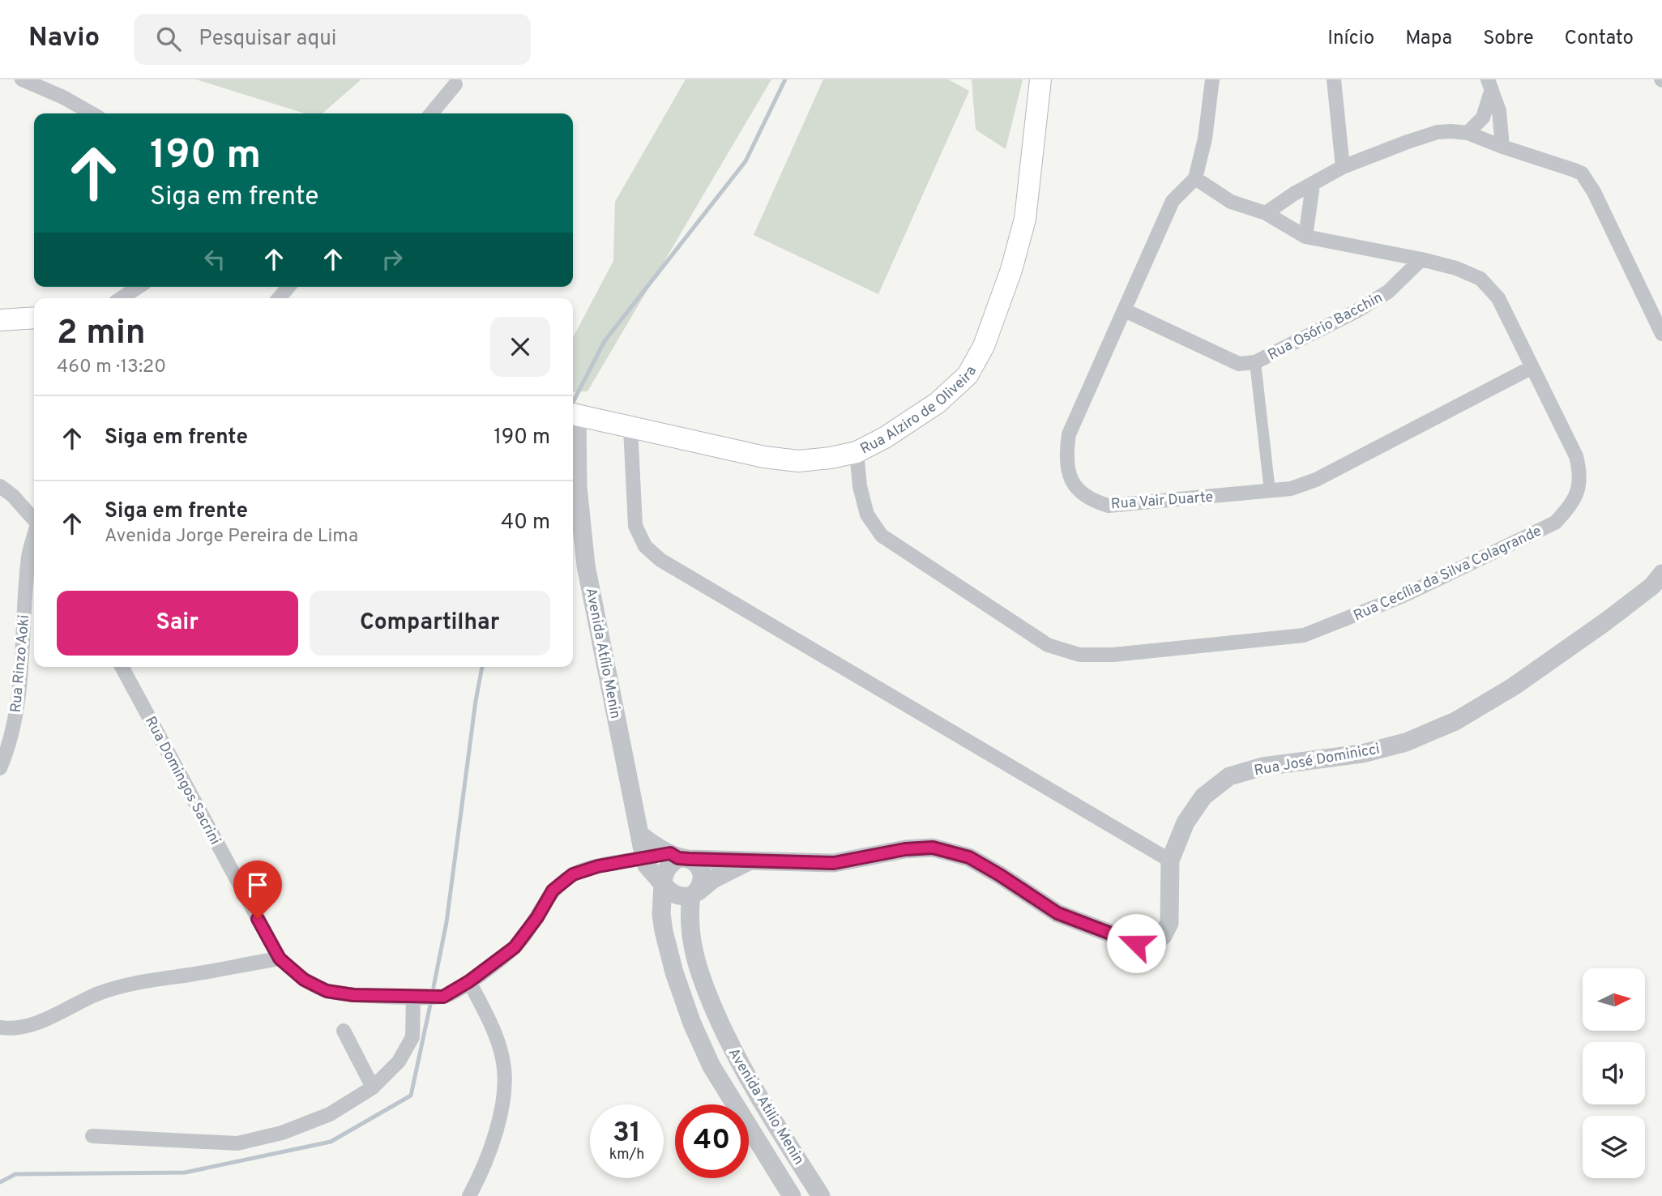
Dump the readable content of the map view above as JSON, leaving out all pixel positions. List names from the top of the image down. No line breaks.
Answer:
{"streets":{"main road":["Rua Alziro de Oliveira"],"street":["Rua Osório Bacchin","Rua Vair Duarte","Rua Cecília da Silva Colagrande","Avenida Atílio Menin","Rua Rinzo Aoki","Rua José Dominicci","Rua Domingos Sacrini","Avenida Atilio Menin"]},"crossings":[["Rua Osório Bacchin","Rua Vair Duarte"],["Rua Osório Bacchin","Rua Cecília da Silva Colagrande"],["Rua Alziro de Oliveira","Rua Cecília da Silva Colagrande"],["Rua Alziro de Oliveira","Avenida Atílio Menin"],["Rua Vair Duarte","Rua Cecília da Silva Colagrande"],["Avenida Atílio Menin","Avenida Atilio Menin"]],"north":"right","page":{"header":"Navio","search":"Pesquisar aqui","nav":["Início","Mapa","Sobre","Contato"],"turn":["190 m","Siga em frente"],"heading":["2 min","460 m · 13:20"],"list":[{"name":"Siga em frente","value":"190 m"},{"name":"Siga em frente","note":"Avenida Jorge Pereira de Lima","value":"40 m"}],"buttons":["Sair","Compartilhar"],"speed":"31 km/h","limit":"40"}}
